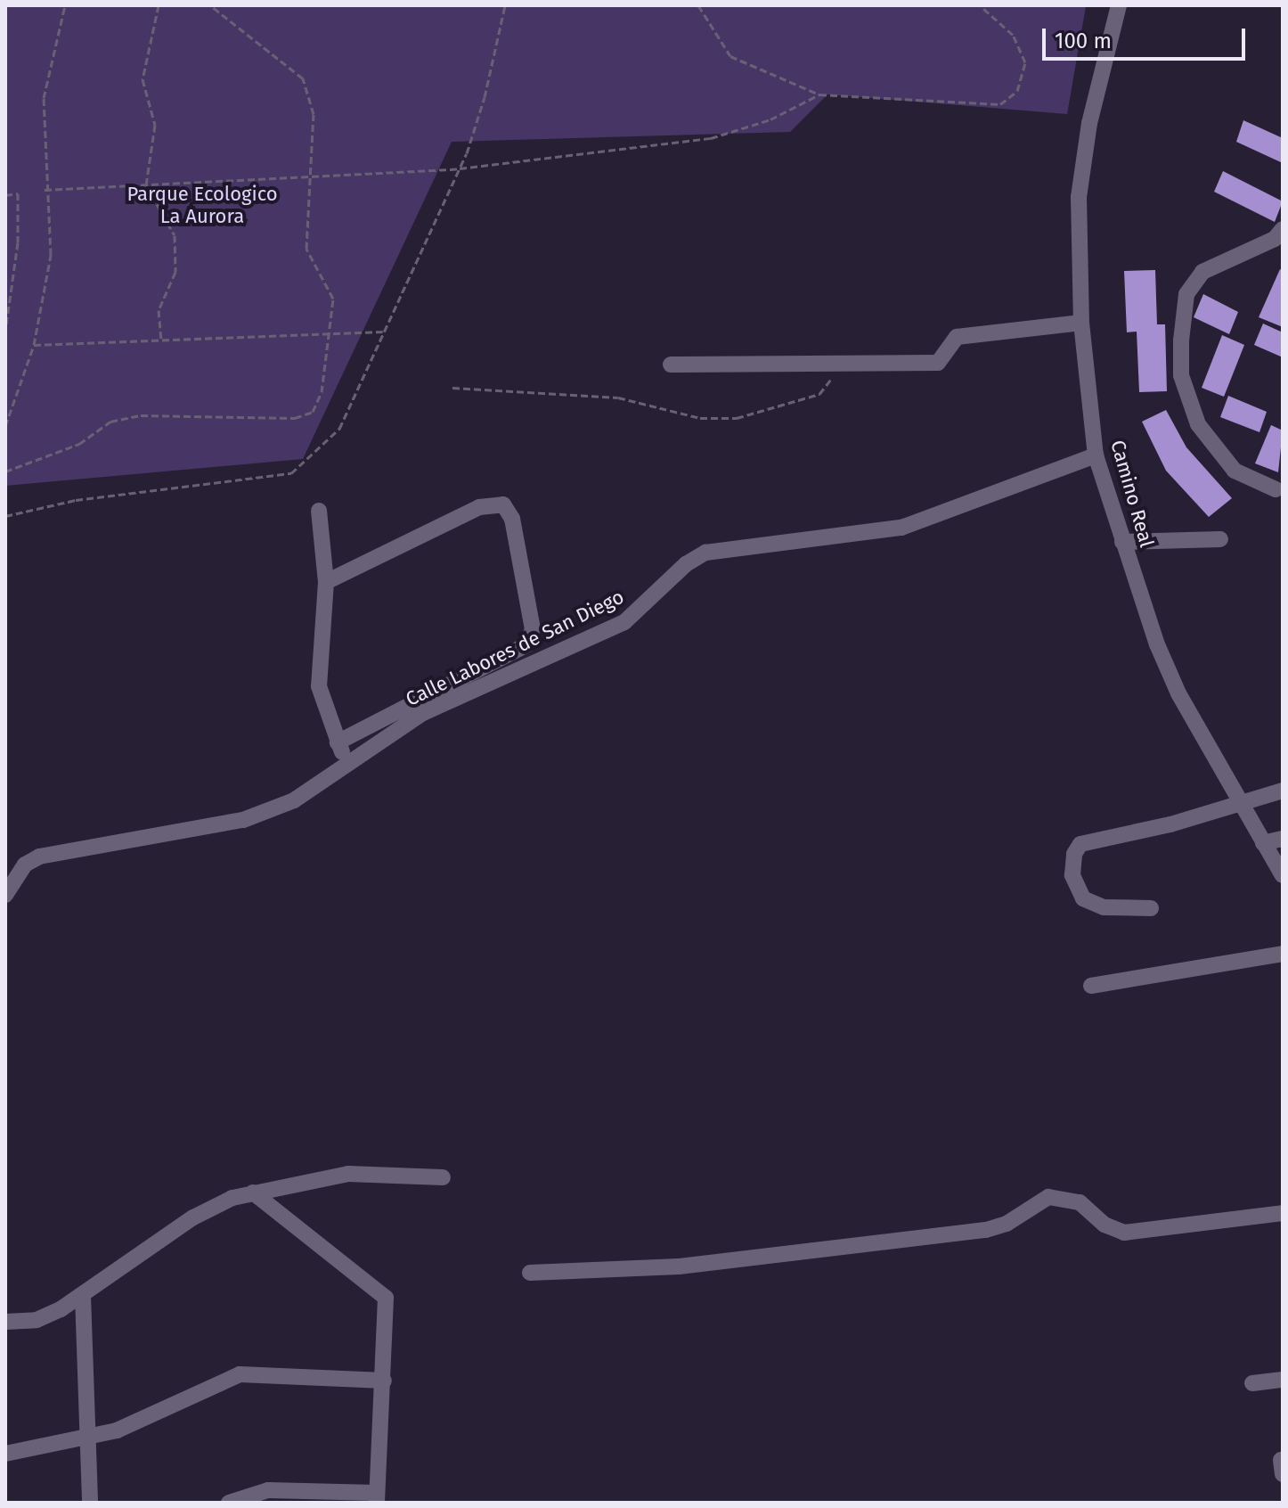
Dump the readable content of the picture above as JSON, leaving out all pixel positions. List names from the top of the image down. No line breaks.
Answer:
{"streets":{"street":["Camino Real","Calle Labores de San Diego"]},"crossings":[["Camino Real","Calle Labores de San Diego"]],"parks":["Parque Ecologico La Aurora"],"scale_bar":"100 m"}
